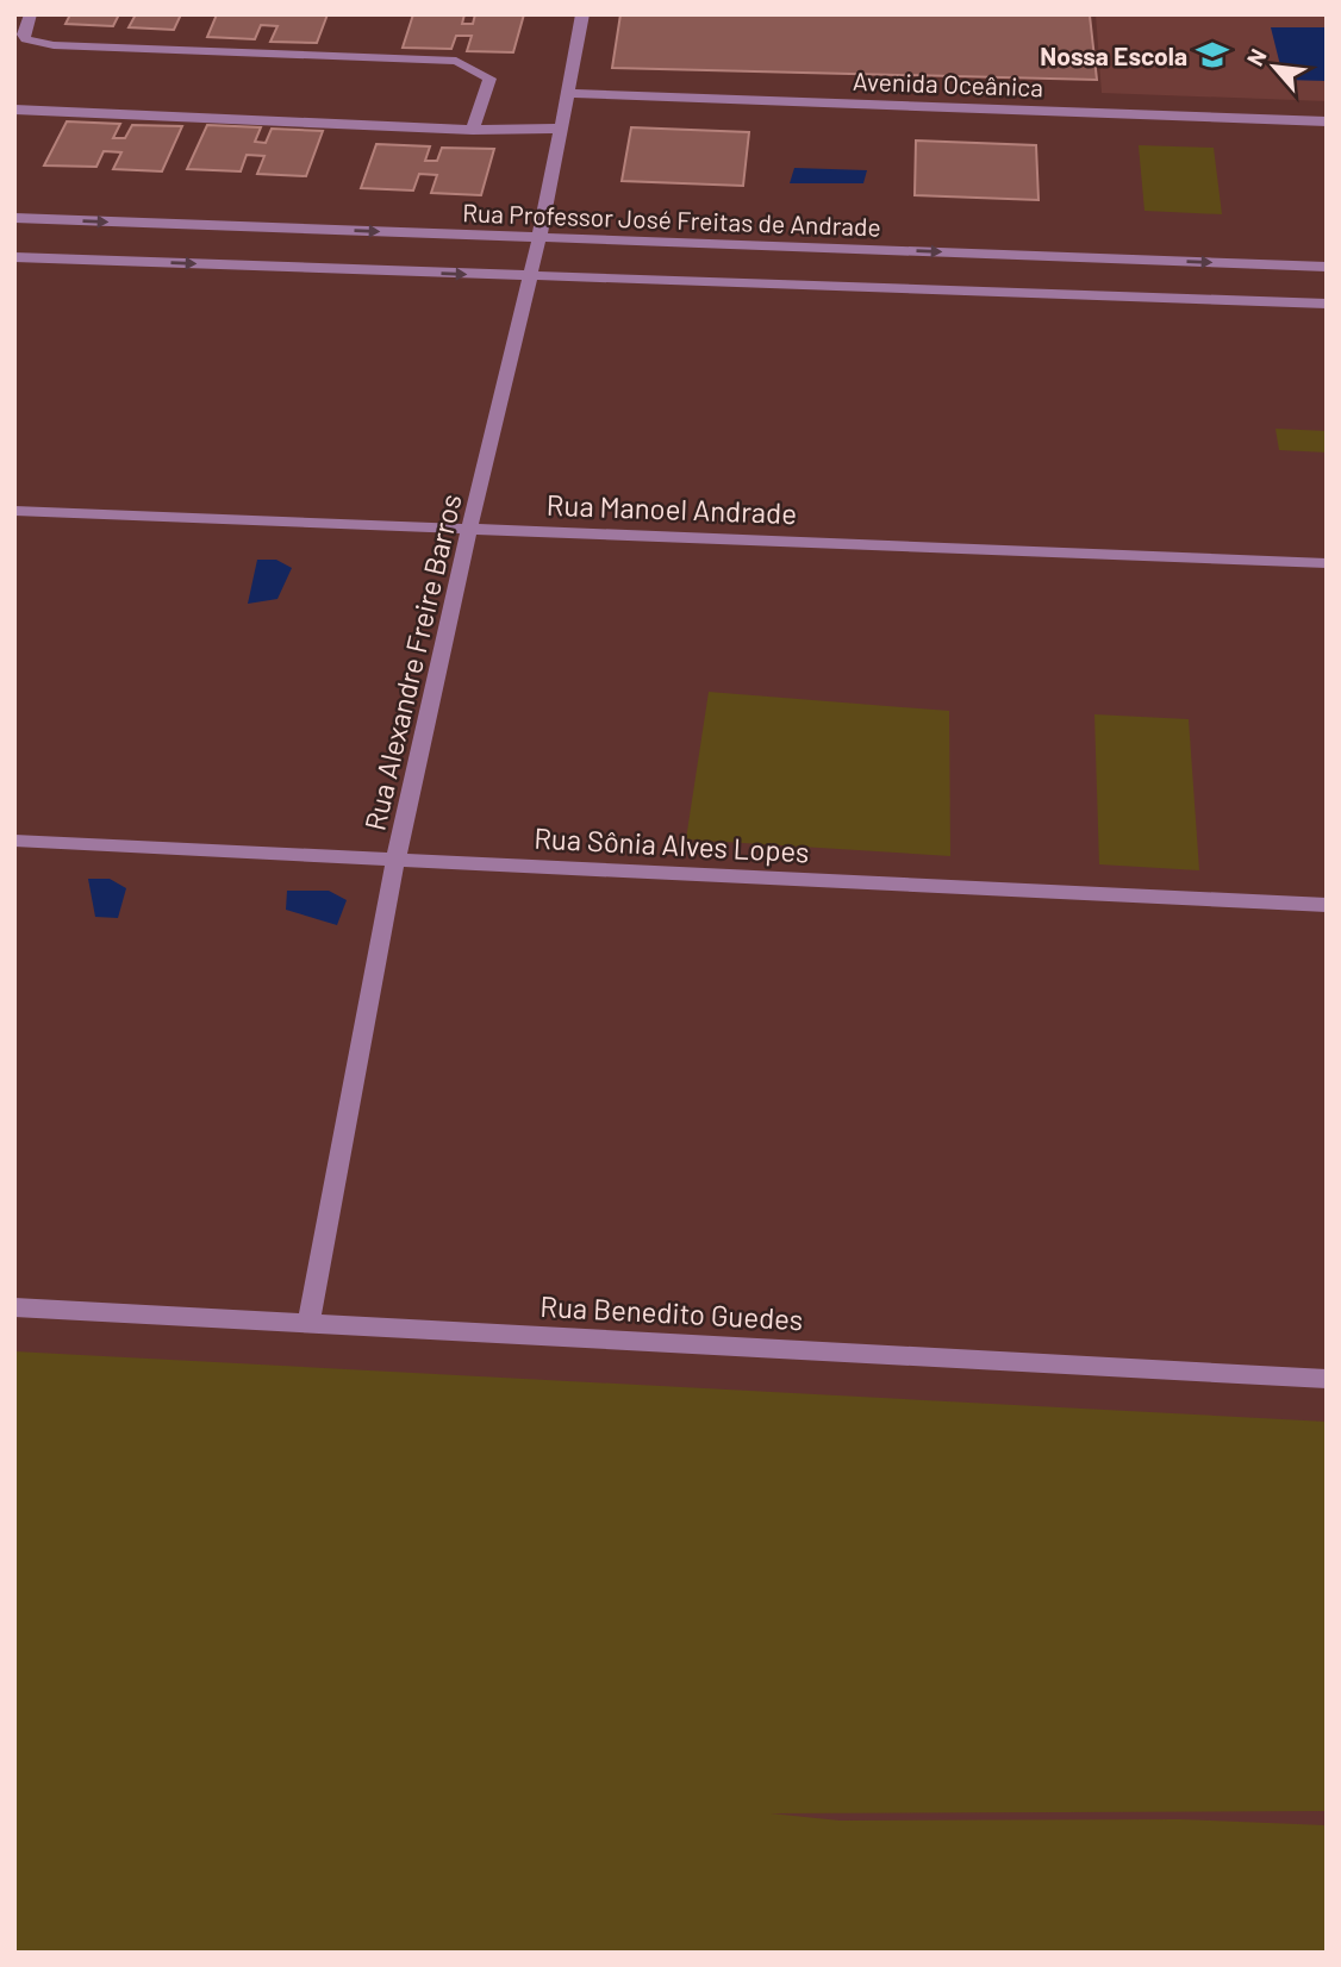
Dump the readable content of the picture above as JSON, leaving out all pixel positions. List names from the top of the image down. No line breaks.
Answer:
{"streets":{"street":["Avenida Oceânica","Rua Professor José Freitas de Andrade","Rua Manoel Andrade","Rua Alexandre Freire Barros","Rua Sônia Alves Lopes","Rua Benedito Guedes"]},"crossings":[["Avenida Oceânica","Rua Alexandre Freire Barros"],["Rua Professor José Freitas de Andrade","Rua Alexandre Freire Barros"],["Rua Manoel Andrade","Rua Alexandre Freire Barros"],["Rua Alexandre Freire Barros","Rua Sônia Alves Lopes"],["Rua Alexandre Freire Barros","Rua Benedito Guedes"]],"places":{"school or university":["Nossa Escola"]},"north":"top left"}
